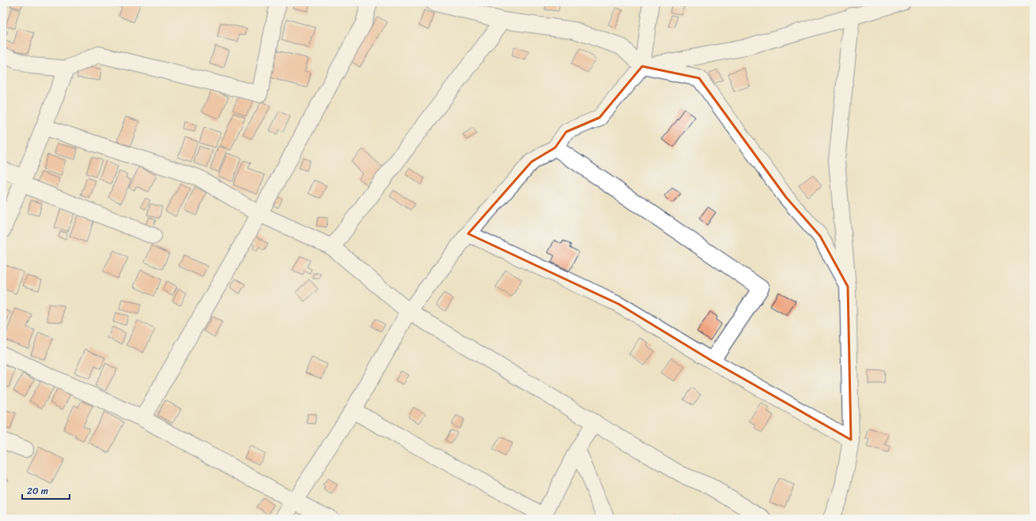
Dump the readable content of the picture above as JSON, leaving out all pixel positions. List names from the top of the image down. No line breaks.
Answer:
{"scale_bar":"20 m"}
